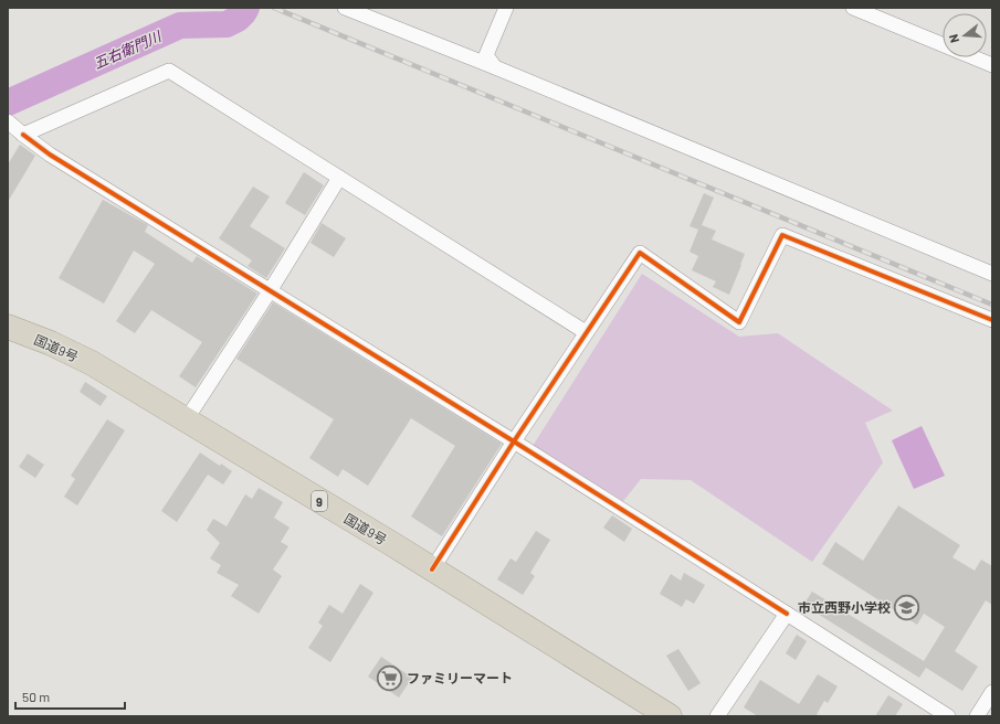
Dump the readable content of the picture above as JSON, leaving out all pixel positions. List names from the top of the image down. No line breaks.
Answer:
{"streets":{"highway":["国道9号","9"]},"water":["五右衛門川"],"places":{"school or university":["市立西野小学校"],"supermarket":["ファミリーマート"]},"scale_bar":"50 m","north":"left"}
